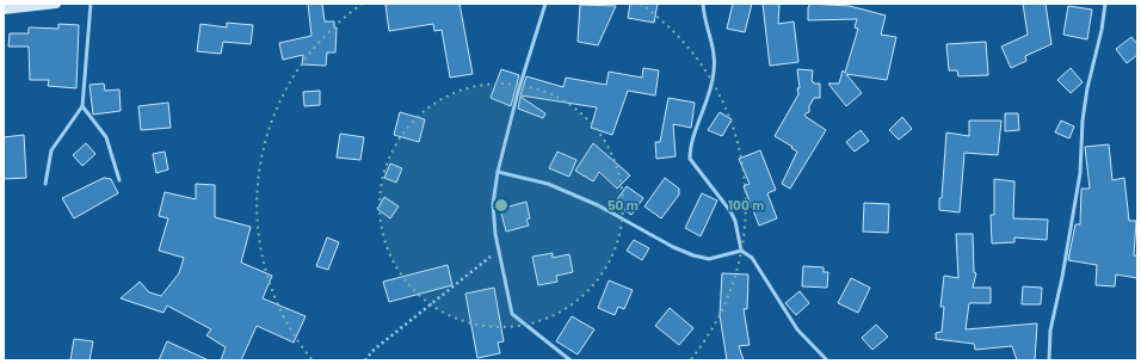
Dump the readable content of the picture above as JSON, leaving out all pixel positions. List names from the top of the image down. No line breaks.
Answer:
{"rings":["50 m","100 m"]}
